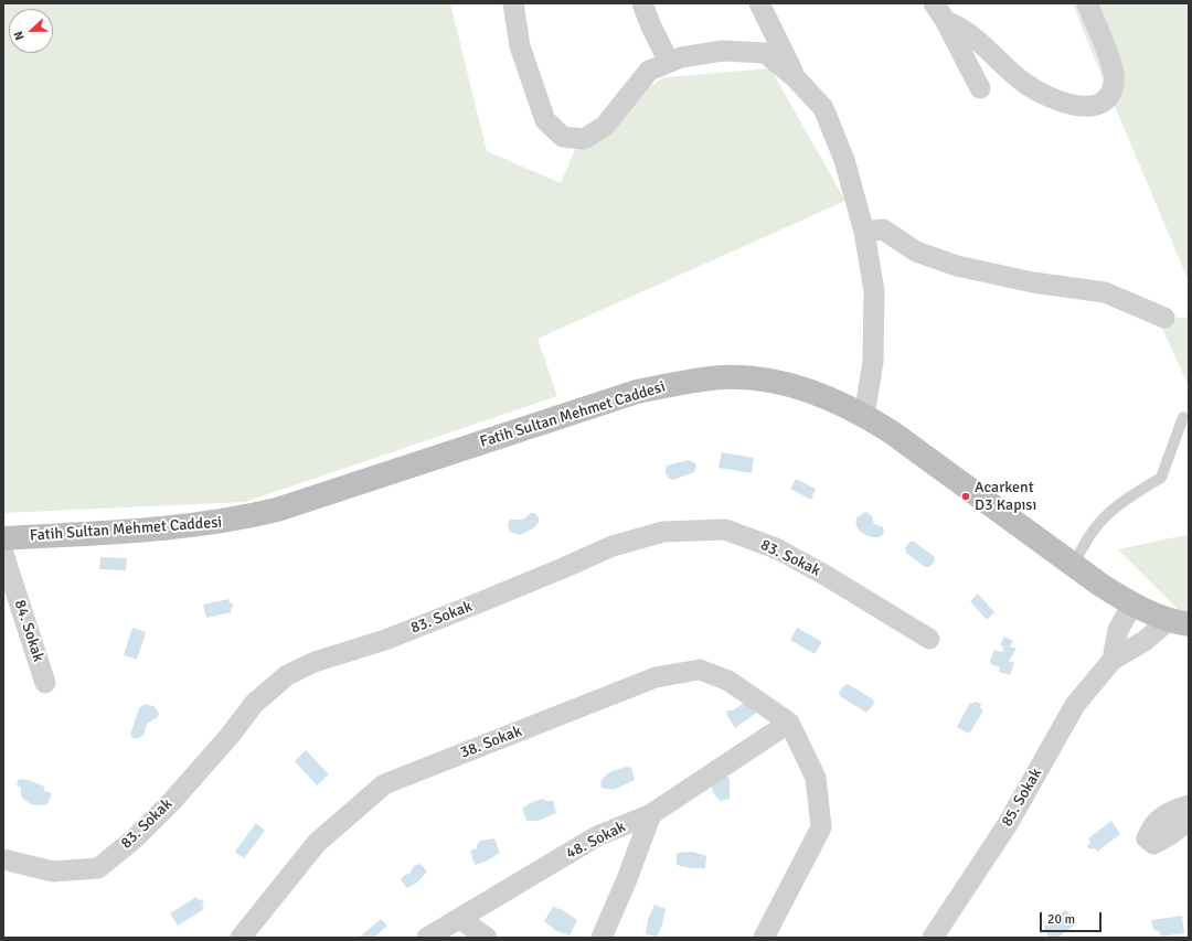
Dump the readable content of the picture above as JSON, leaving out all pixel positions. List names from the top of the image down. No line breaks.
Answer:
{"streets":{"main road":["Fatih Sultan Mehmet Caddesi"],"street":["83. Sokak","84. Sokak","38. Sokak","85. Sokak","48. Sokak"]},"crossings":[["Fatih Sultan Mehmet Caddesi","85. Sokak"]],"places":["Acarkent D3 Kapısı"],"scale_bar":"20 m","north":"left"}
